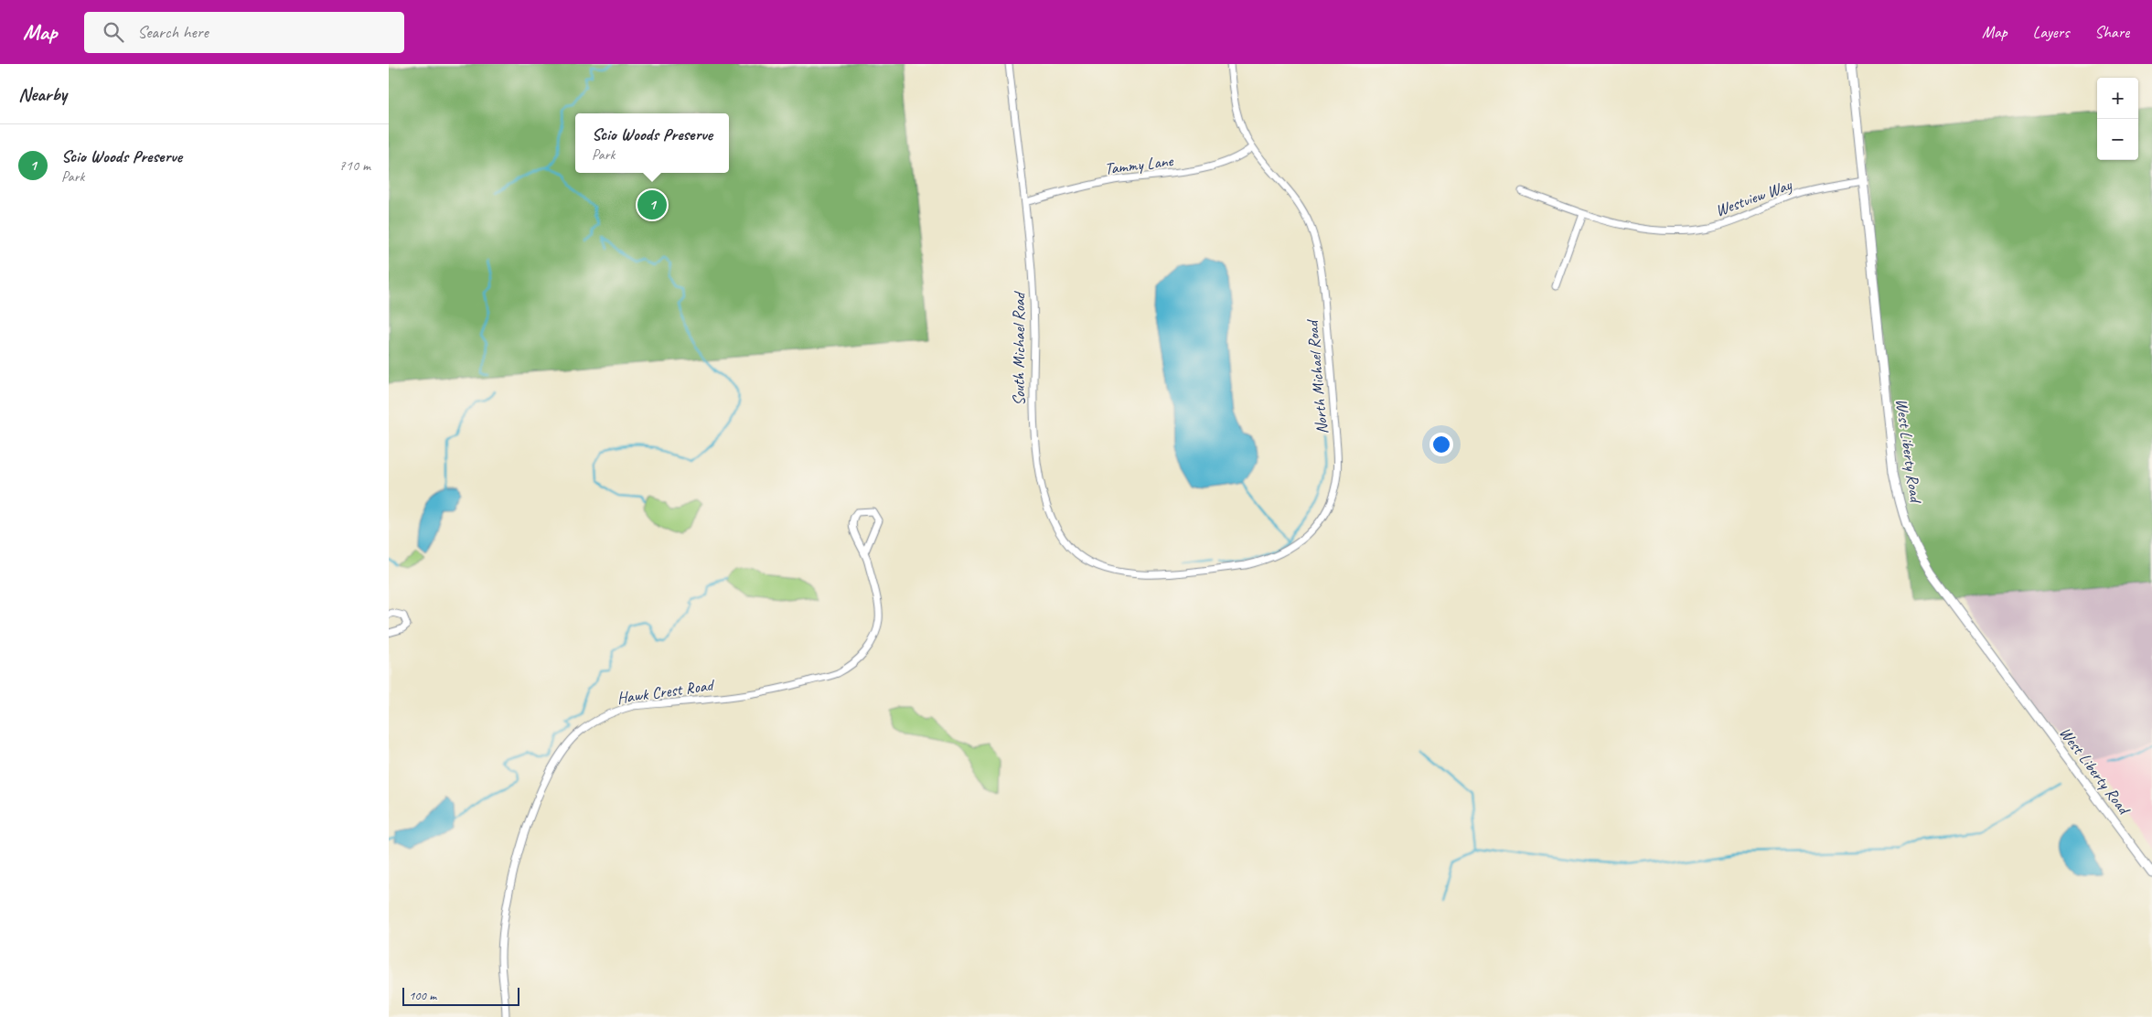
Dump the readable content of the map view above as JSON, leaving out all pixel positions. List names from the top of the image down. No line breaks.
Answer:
{"streets":{"main road":["West Liberty Road"],"street":["Tammy Lane","Westview Way","South Michael Road","North Michael Road","Hawk Crest Road"]},"crossings":[["Tammy Lane","South Michael Road"],["Tammy Lane","North Michael Road"],["Westview Way","West Liberty Road"],["South Michael Road","North Michael Road"]],"scale_bar":"100 m","page":{"header":"Map","search":"Search here","nav":["Map","Layers","Share"],"heading":"Nearby","map_buttons":["+","−"],"popup":["Scio Woods Preserve","Park"],"list":[{"mark":"1","name":"Scio Woods Preserve","note":"Park","value":"710 m"}],"pins":"1","scale":"100 m"}}
